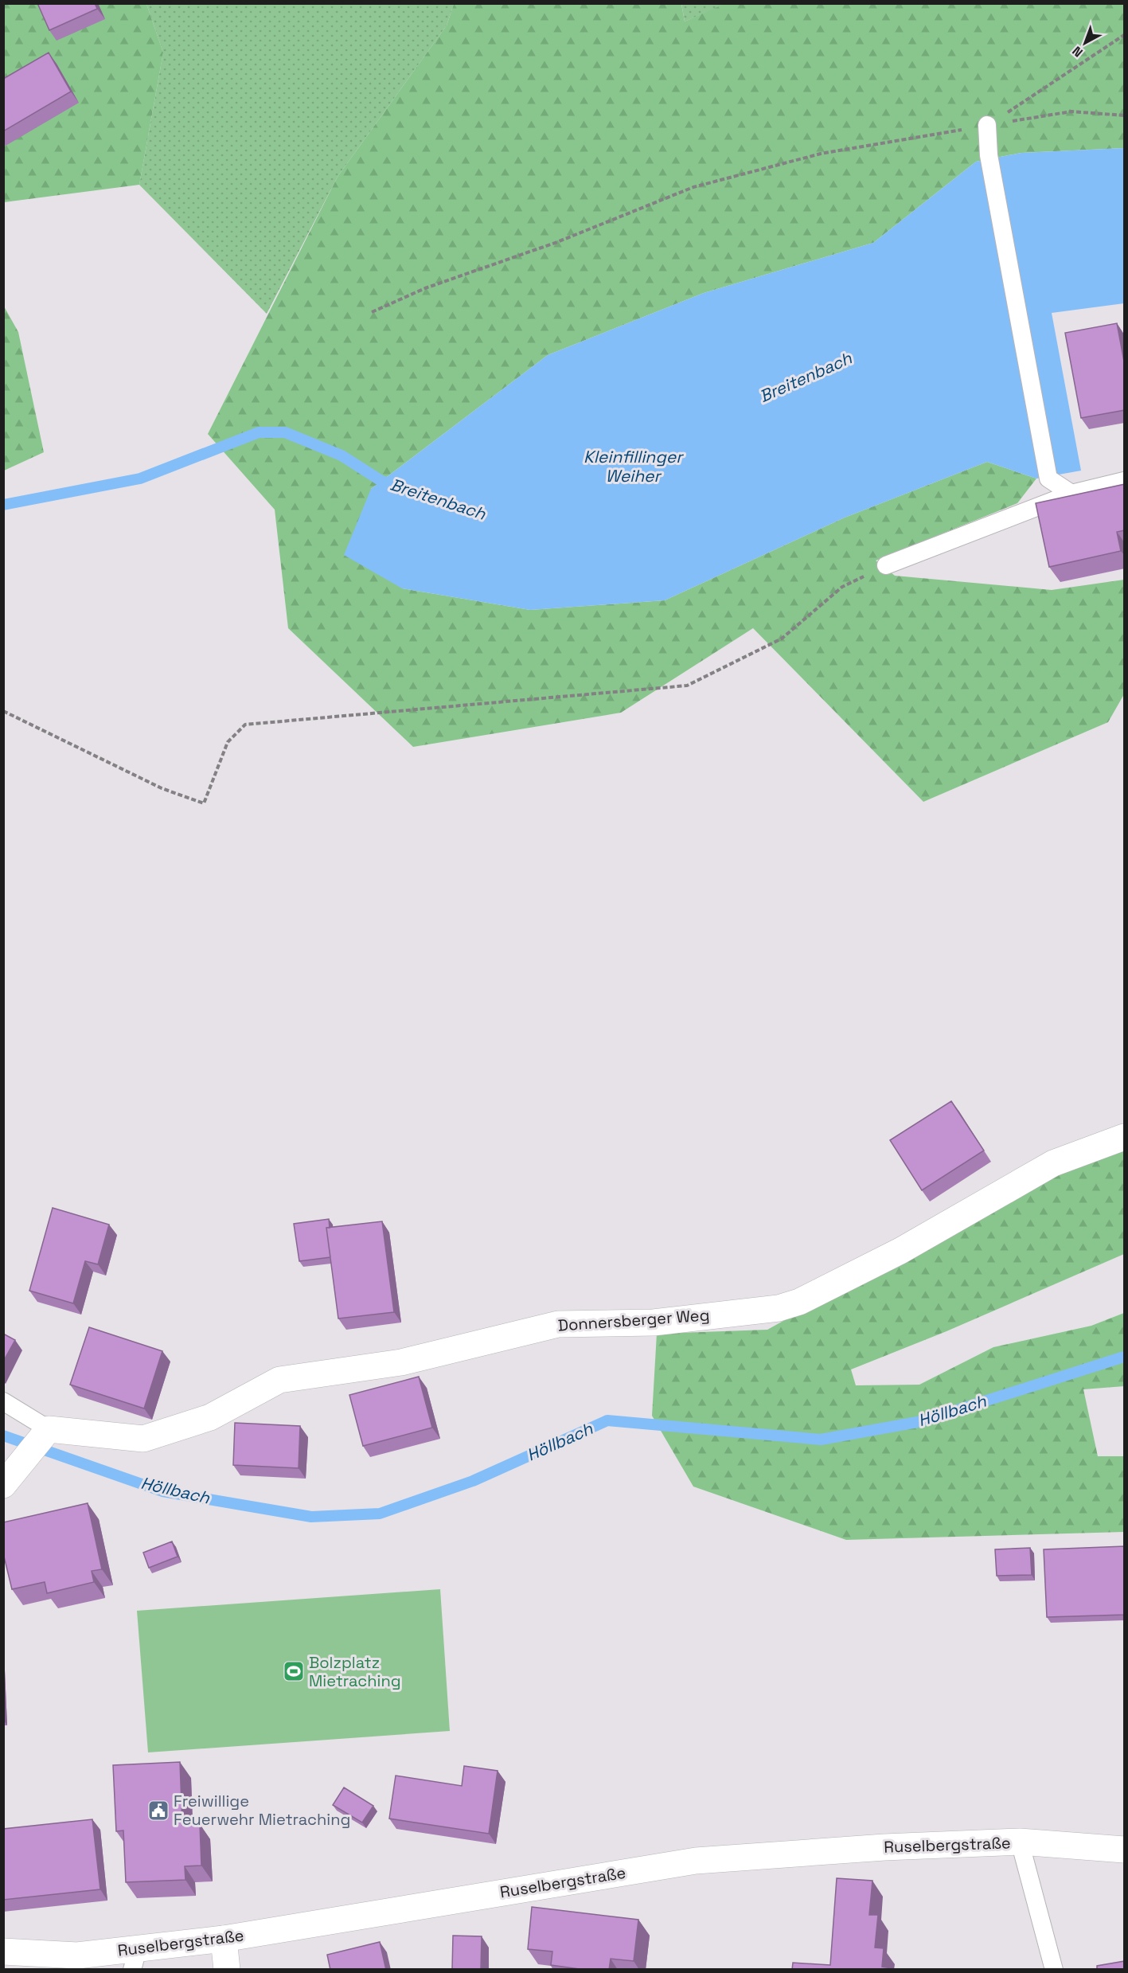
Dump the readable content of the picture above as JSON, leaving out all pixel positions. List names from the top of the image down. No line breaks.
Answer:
{"streets":{"street":["Donnersberger Weg","Ruselbergstraße"]},"water":["Breitenbach","Kleinfillinger Weiher","Höllbach"],"places":{"sports":["Bolzplatz Mietraching"],"public building":["Freiwillige Feuerwehr Mietraching"]},"north":"bottom left"}
